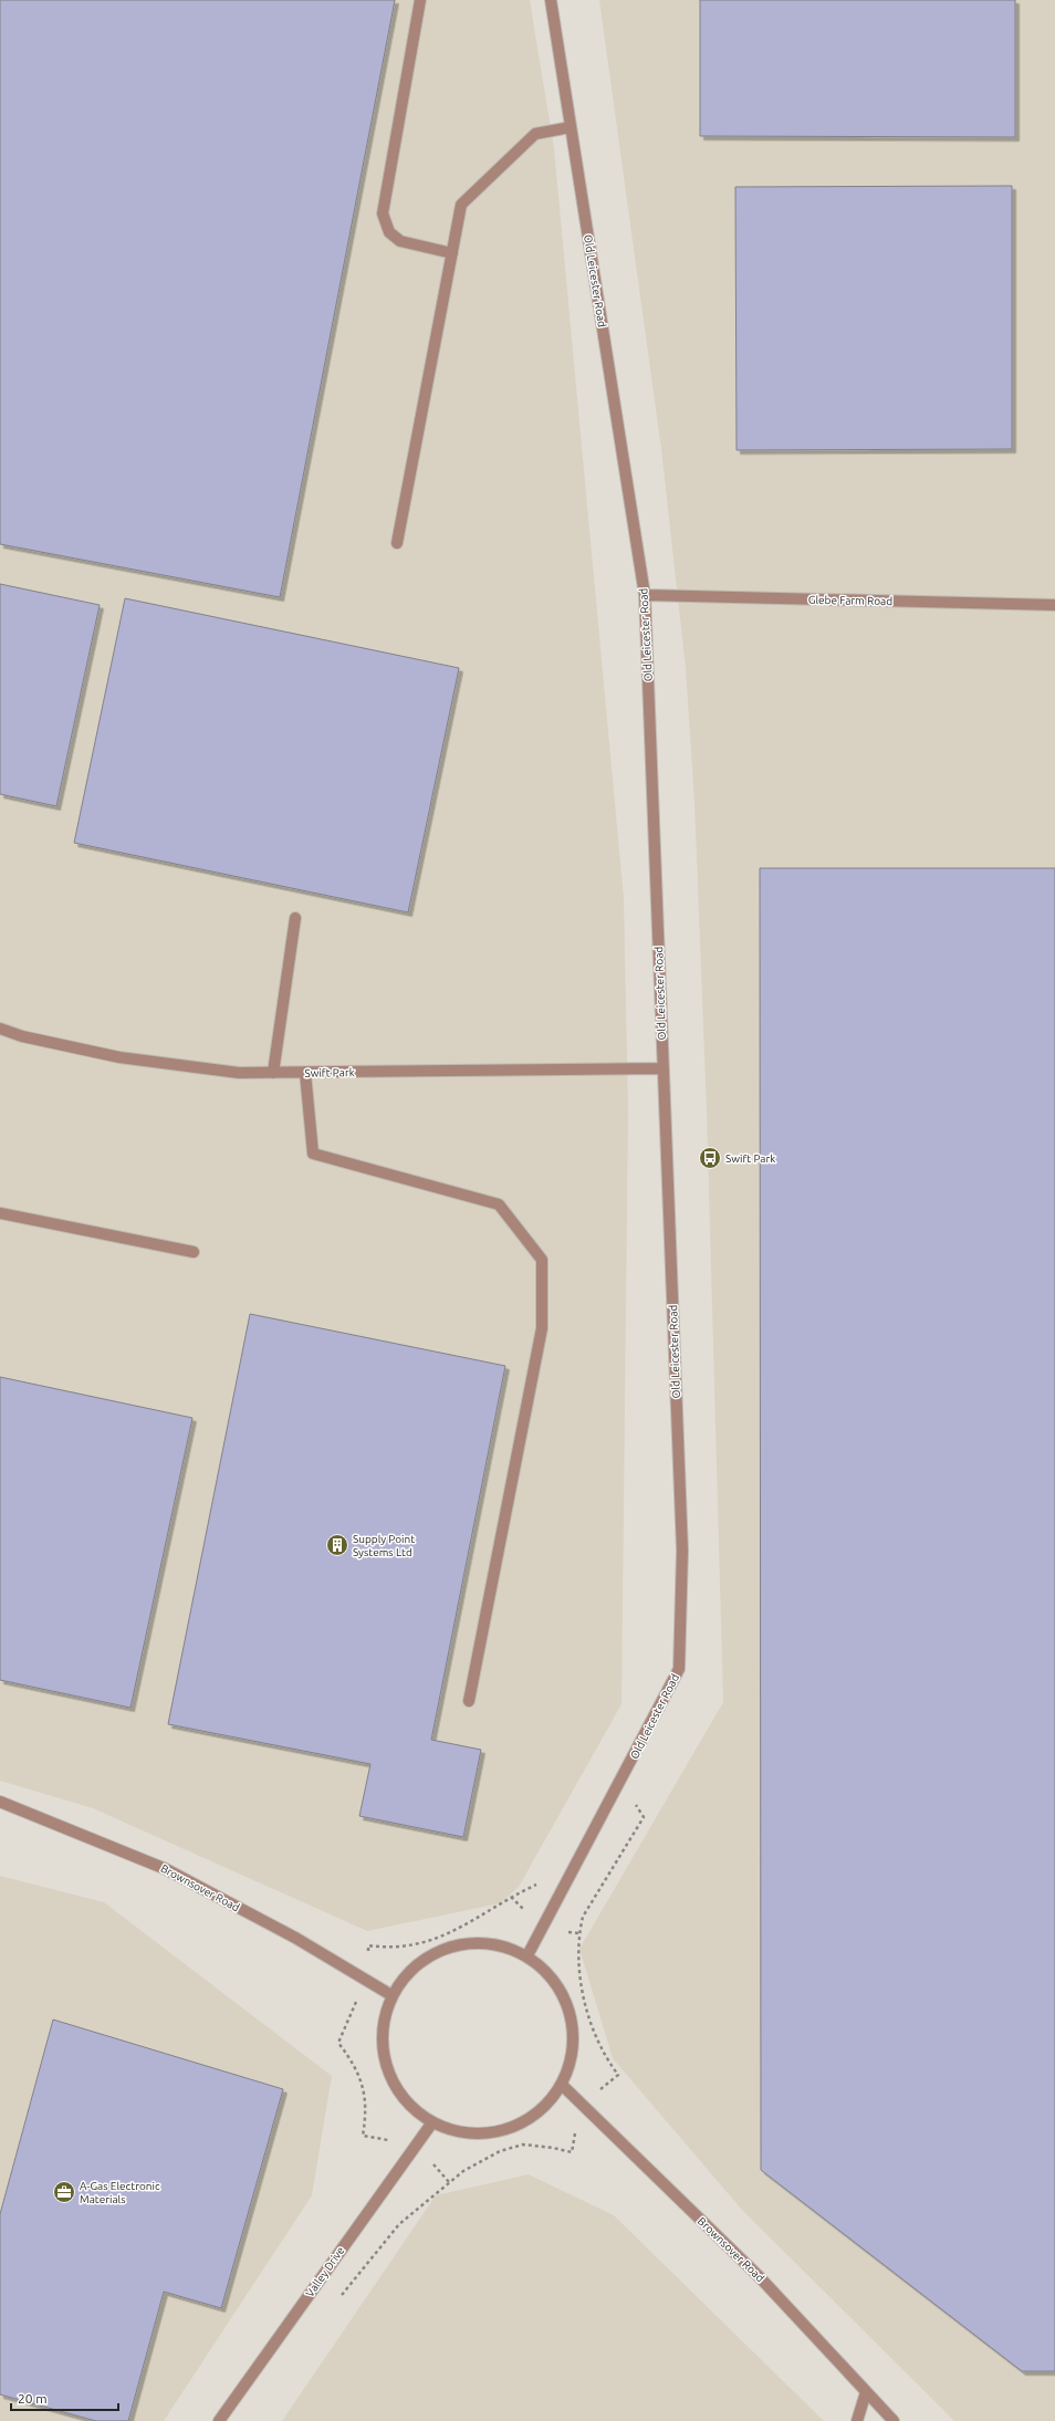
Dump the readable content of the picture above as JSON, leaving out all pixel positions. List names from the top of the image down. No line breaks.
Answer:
{"streets":{"street":["Old Leicester Road","Glebe Farm Road","Swift Park","Brownsover Road","Valley Drive"]},"crossings":[["Old Leicester Road","Glebe Farm Road"],["Old Leicester Road","Swift Park"]],"places":{"bus stop":["Swift Park"],"building":["Supply Point Systems Ltd"],"office":["A-Gas Electronic Materials"]},"scale_bar":"20 m"}
